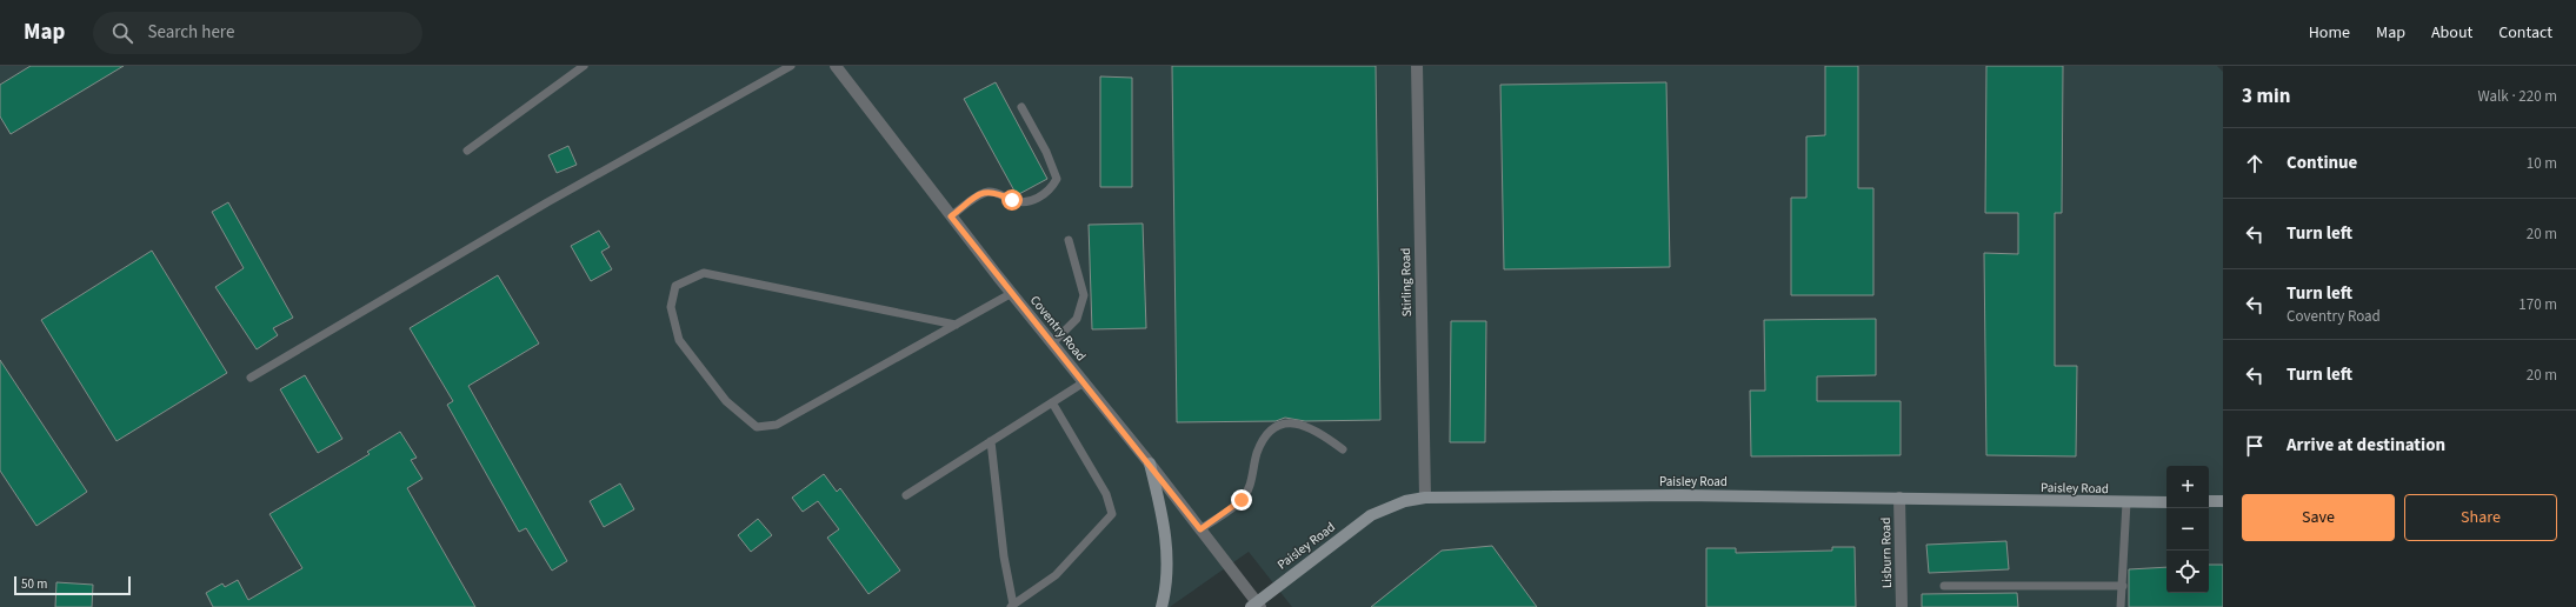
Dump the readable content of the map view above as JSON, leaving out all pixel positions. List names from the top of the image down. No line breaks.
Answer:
{"streets":{"main road":["Paisley Road"],"street":["Stirling Road","Coventry Road","Lisburn Road"]},"crossings":[["Stirling Road","Paisley Road"],["Coventry Road","Paisley Road"],["Paisley Road","Lisburn Road"]],"scale_bar":"50 m","page":{"header":"Map","search":"Search here","nav":["Home","Map","About","Contact"],"heading":["3 min","Walk · 220 m"],"list":[["Continue","10 m"],["Turn left","20 m"],["Turn left","Coventry Road","170 m"],["Turn left","20 m"],"Arrive at destination"],"map_buttons":["+","−"],"buttons":["Save","Share"],"scale":"50 m"}}
